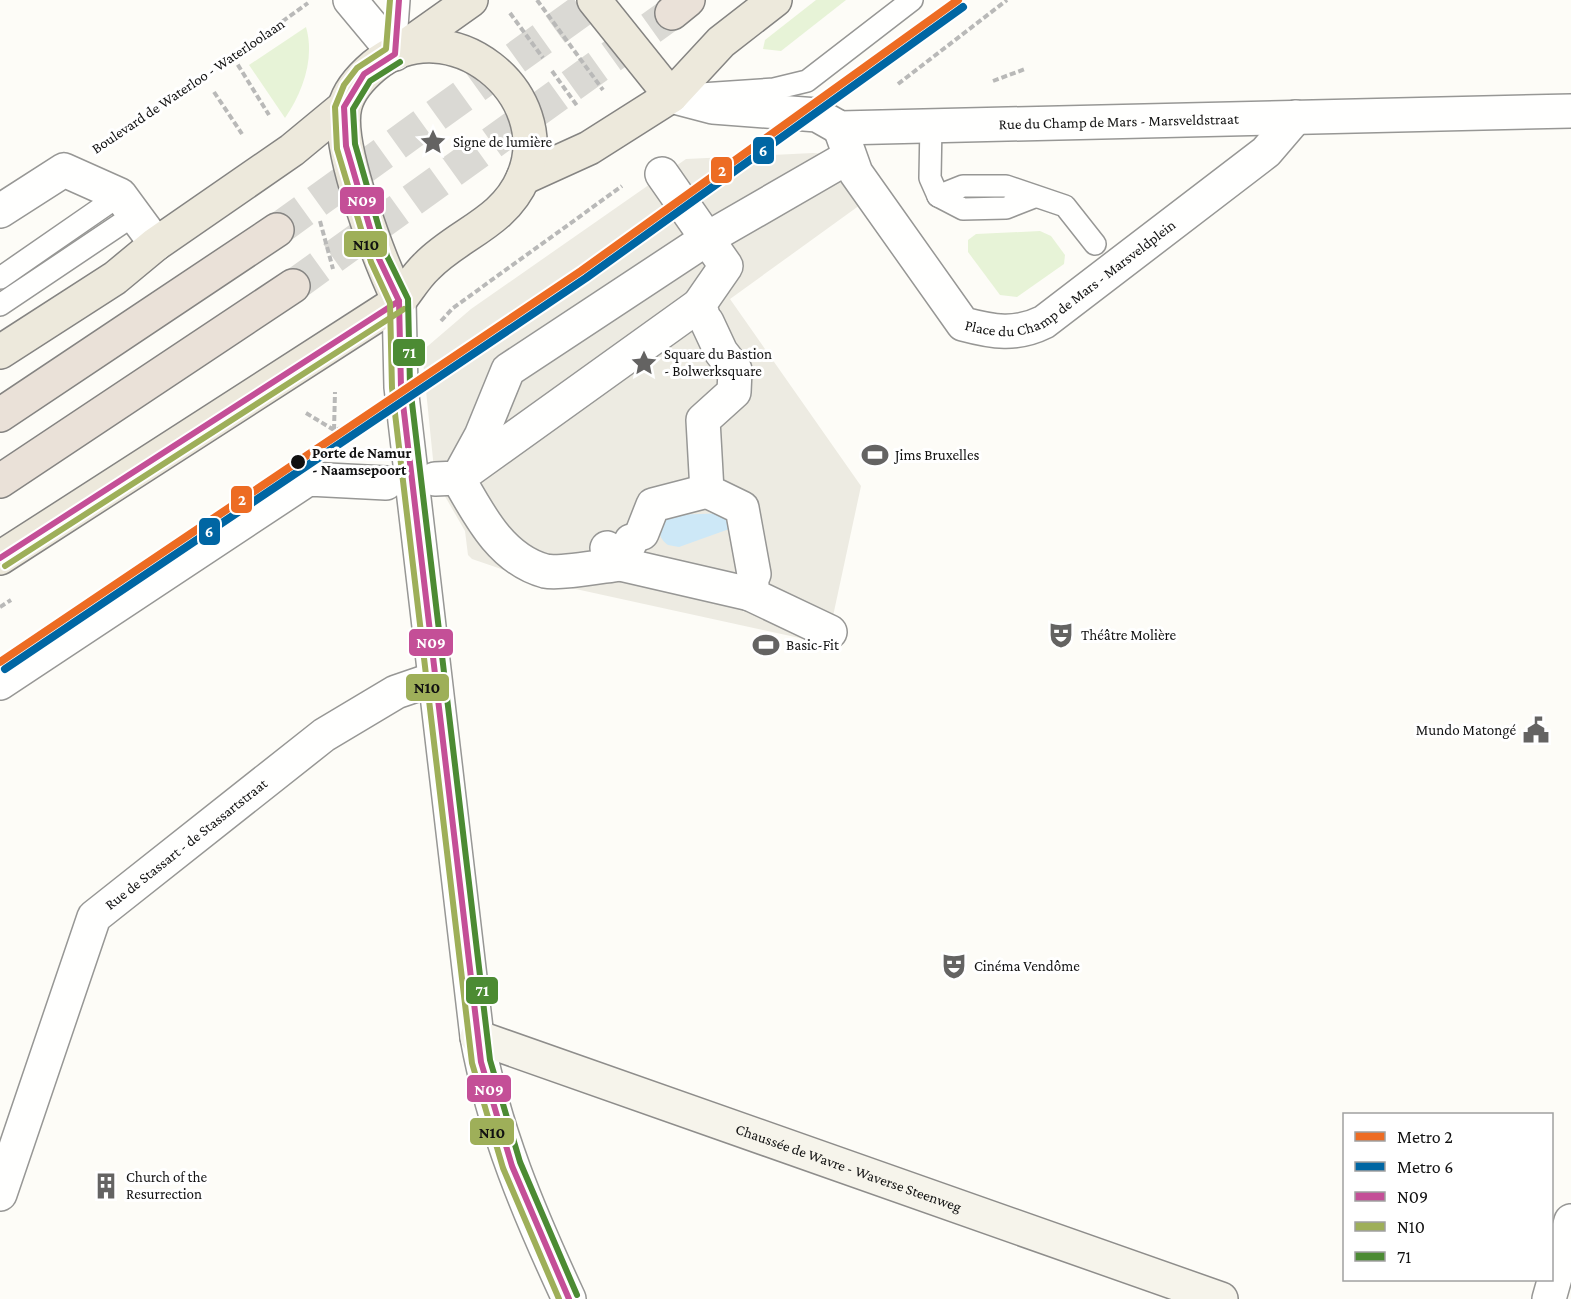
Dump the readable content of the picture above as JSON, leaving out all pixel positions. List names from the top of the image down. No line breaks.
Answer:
{"streets":{"street":["Rue du Champ de Mars - Marsveldstraat","Place du Champ de Mars - Marsveldplein","Rue de Stassart - de Stassartstraat","Chaussée de Wavre - Waverse Steenweg"],"path":["Boulevard de Waterloo - Waterloolaan"]},"crossings":[["Rue du Champ de Mars - Marsveldstraat","Place du Champ de Mars - Marsveldplein"]],"places":{"place":["Signe de lumière","Square du Bastion - Bolwerksquare"],"sports":["Jims Bruxelles","Basic-Fit"],"other":["Porte de Namur - Naamsepoort"],"theatre":["Théâtre Molière","Cinéma Vendôme"],"public building":["Mundo Matongé"],"building":["Church of the Resurrection"]},"lines":["metro line 2","transit line N09","transit line N10","metro line 6","transit line 71"],"legend":["Metro 2","Metro 6","N09","N10","71"]}
